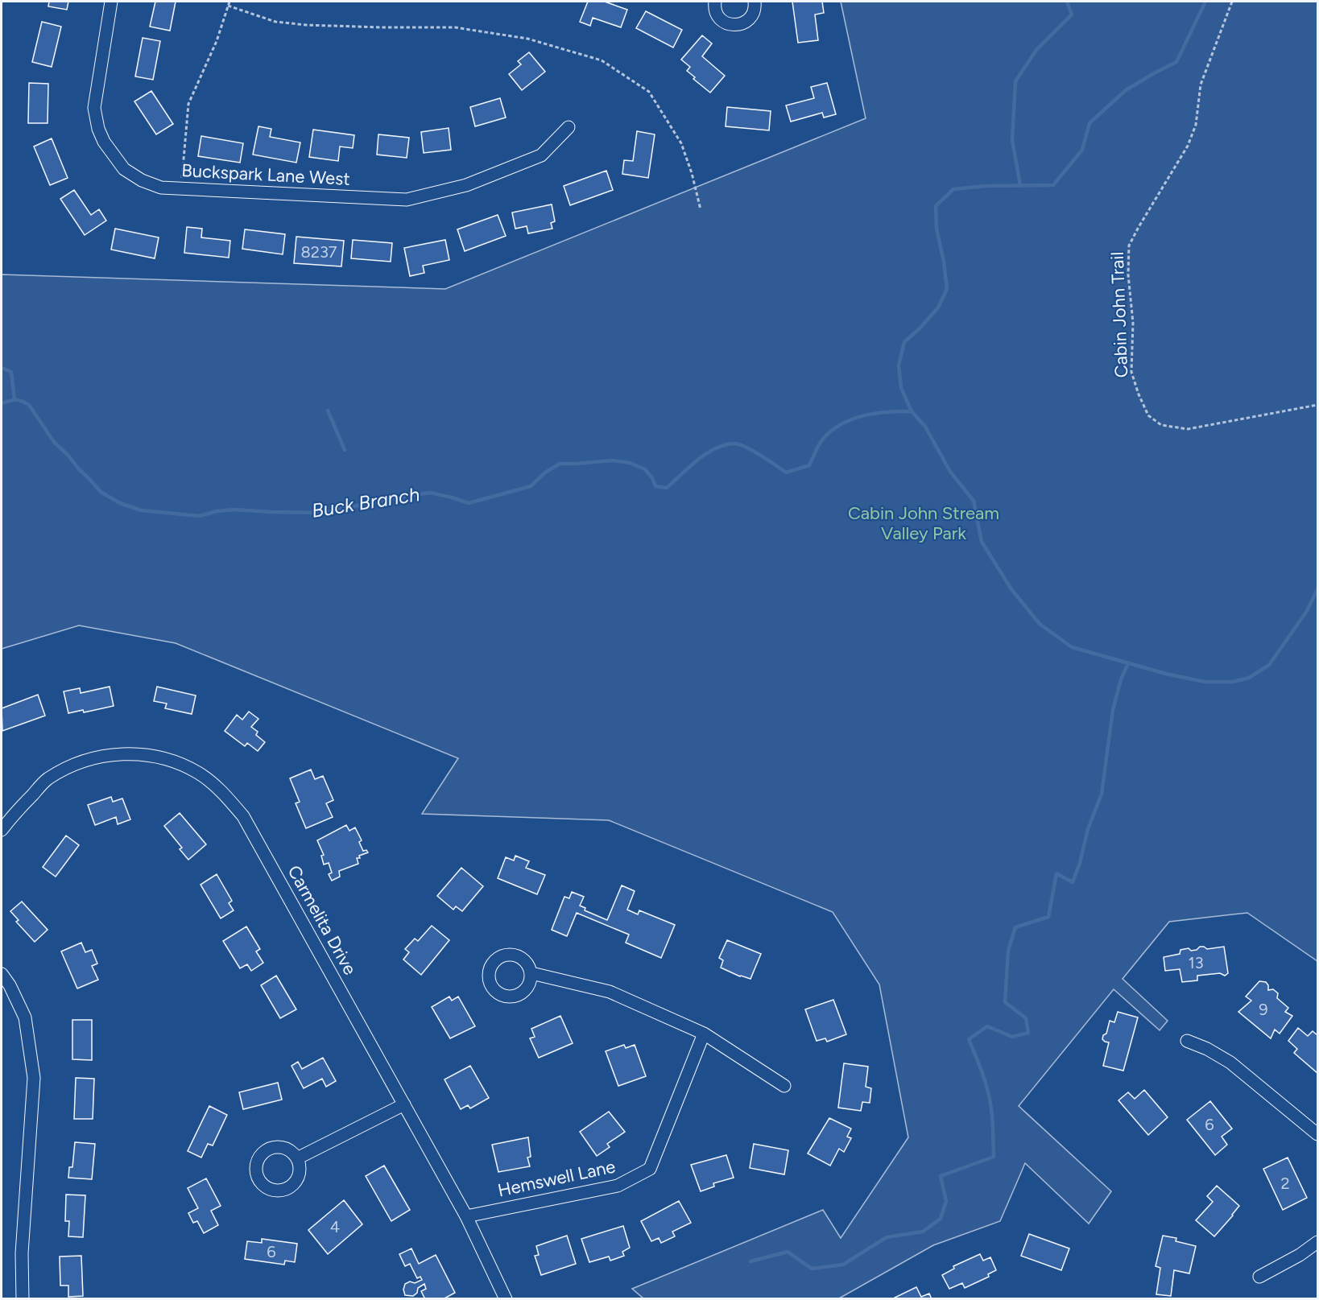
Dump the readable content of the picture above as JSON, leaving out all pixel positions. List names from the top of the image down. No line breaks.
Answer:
{"streets":{"street":["Buckspark Lane West","Carmelita Drive","Hemswell Lane"],"path":["Cabin John Trail"]},"crossings":[["Carmelita Drive","Hemswell Lane"]],"water":["Buck Branch"],"parks":["Cabin John Stream Valley Park"],"house_numbers":["8237","13","9","6","2","4","6"]}
